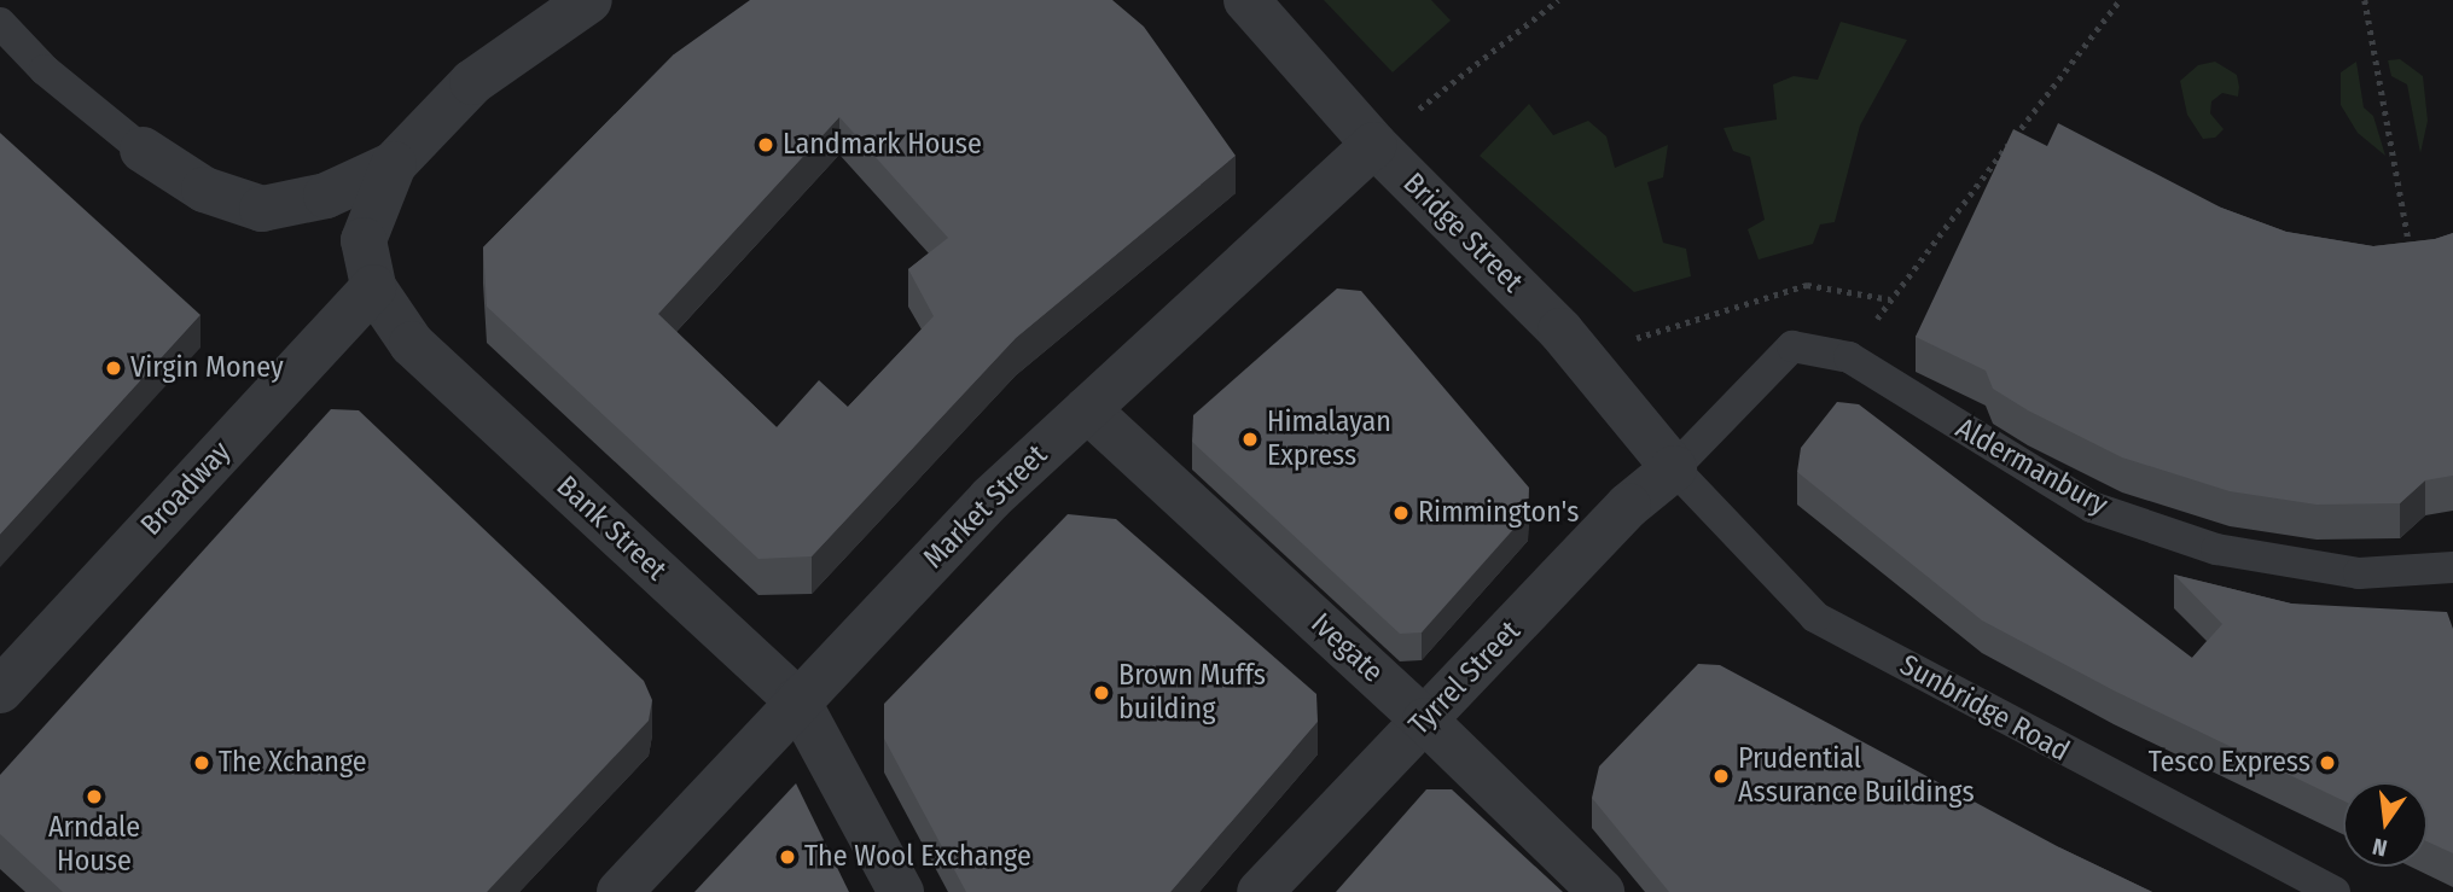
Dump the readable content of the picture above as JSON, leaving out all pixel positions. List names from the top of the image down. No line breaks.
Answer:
{"streets":{"street":["Bridge Street","Broadway","Market Street","Bank Street","Ivegate","Tyrrel Street"],"lane":["Aldermanbury","Sunbridge Road"]},"crossings":[["Bridge Street","Aldermanbury"],["Bridge Street","Market Street"],["Bridge Street","Tyrrel Street"],["Bridge Street","Sunbridge Road"],["Aldermanbury","Tyrrel Street"],["Aldermanbury","Sunbridge Road"],["Broadway","Bank Street"],["Market Street","Bank Street"],["Market Street","Ivegate"],["Ivegate","Tyrrel Street"],["Tyrrel Street","Sunbridge Road"]],"places":["Landmark House","Virgin Money","Himalayan Express","Rimmington's","Brown Muffs building","The Xchange","Tesco Express","Prudential Assurance Buildings","Arndale House","The Wool Exchange"],"north":"bottom"}
